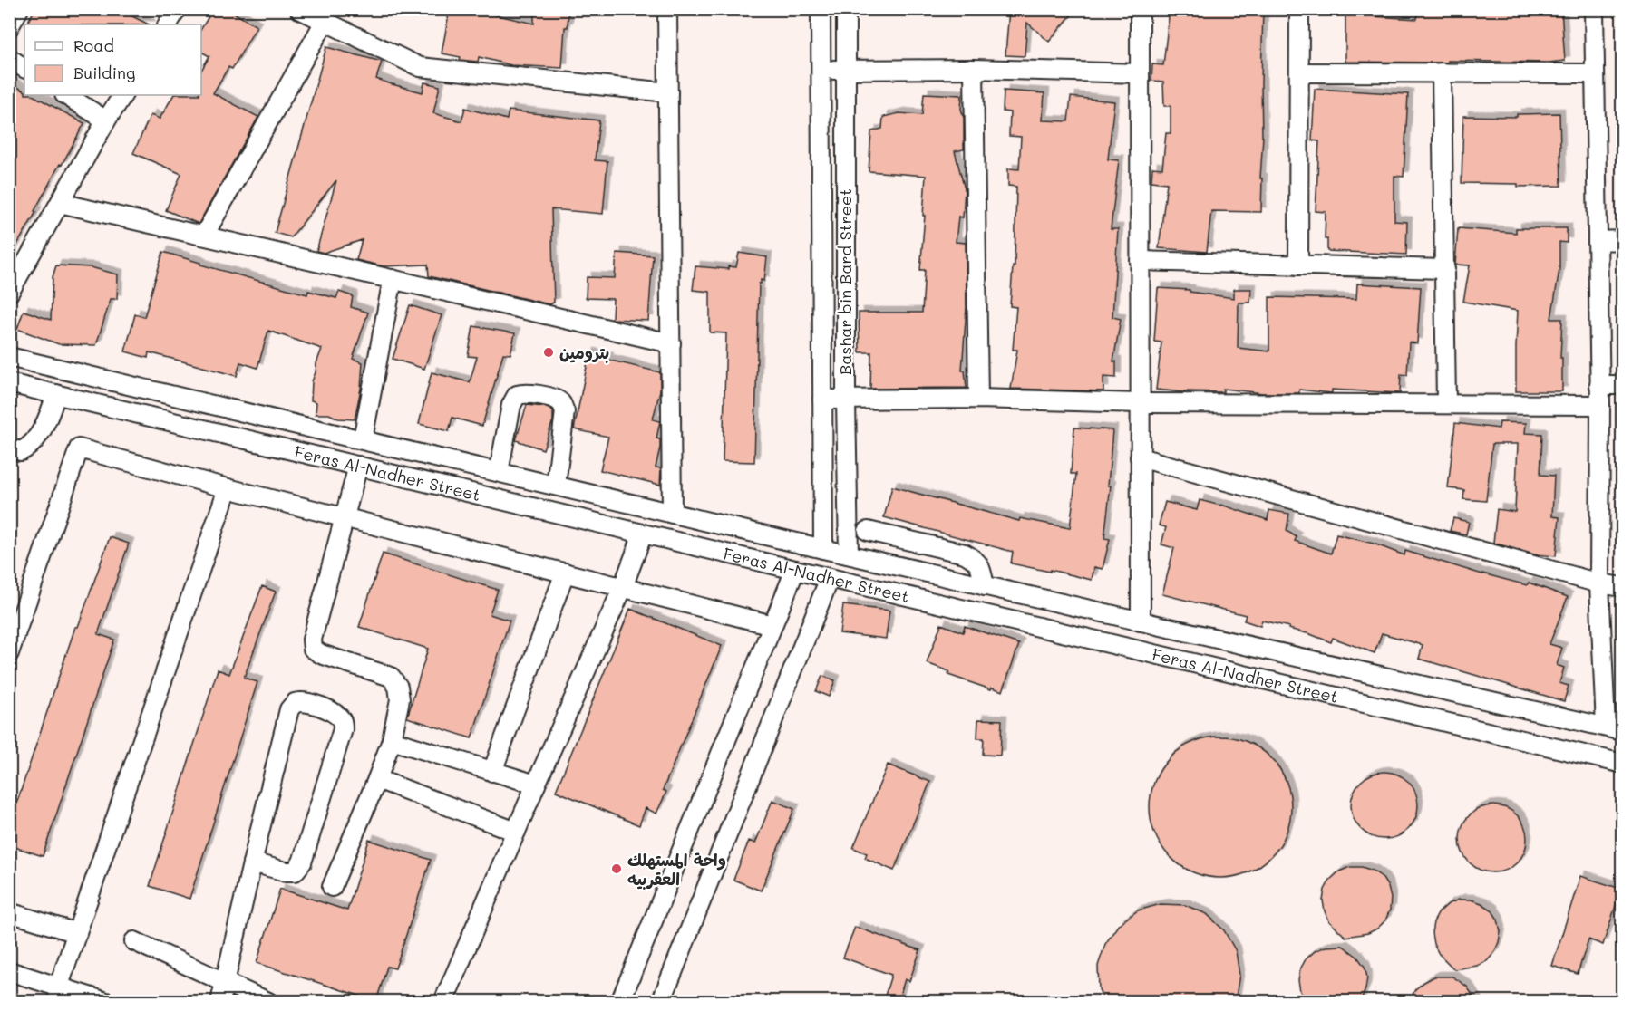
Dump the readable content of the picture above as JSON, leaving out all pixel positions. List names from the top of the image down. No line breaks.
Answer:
{"streets":{"street":["Bashar bin Bard Street","Feras Al-Nadher Street"]},"crossings":[["Bashar bin Bard Street","Feras Al-Nadher Street"]],"places":["بترومين","واحة المستهلك العقربيه"],"legend":["Road","Building"]}
